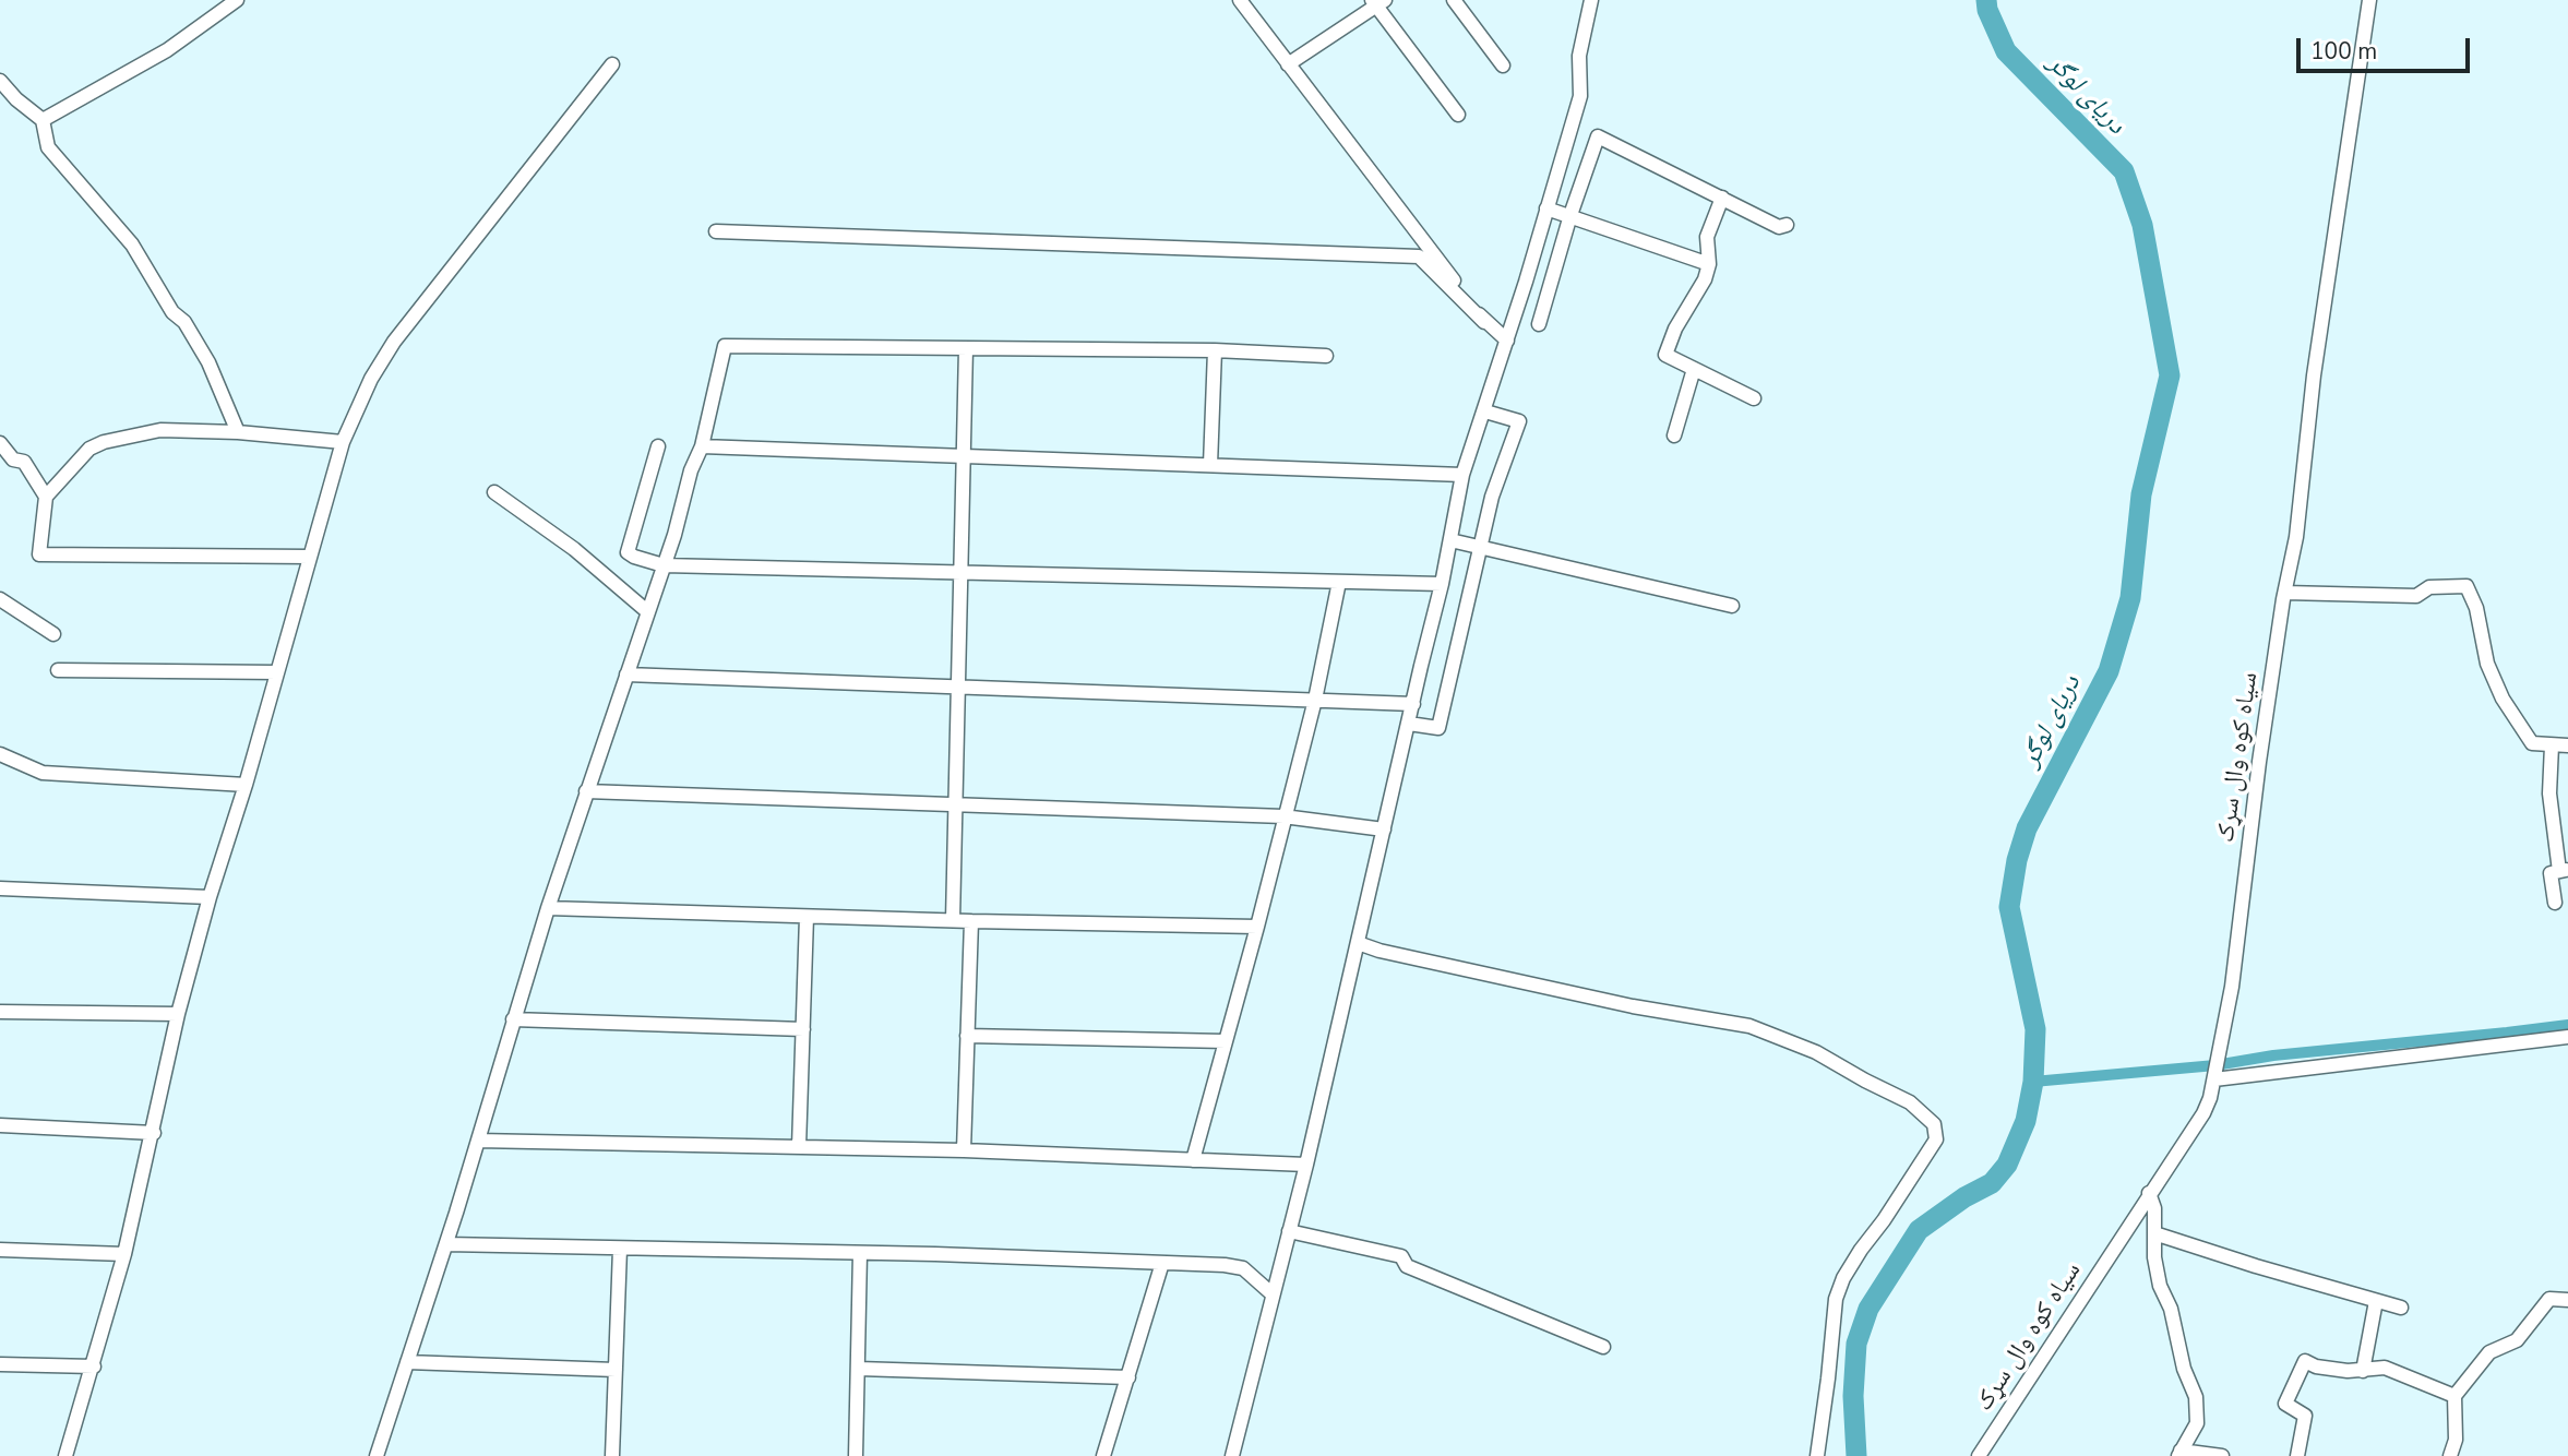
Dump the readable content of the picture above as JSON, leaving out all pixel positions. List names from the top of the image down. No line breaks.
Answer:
{"streets":{"street":["سیاه کوه وال سړک"]},"water":["دریای لوگر"],"scale_bar":"100 m"}
